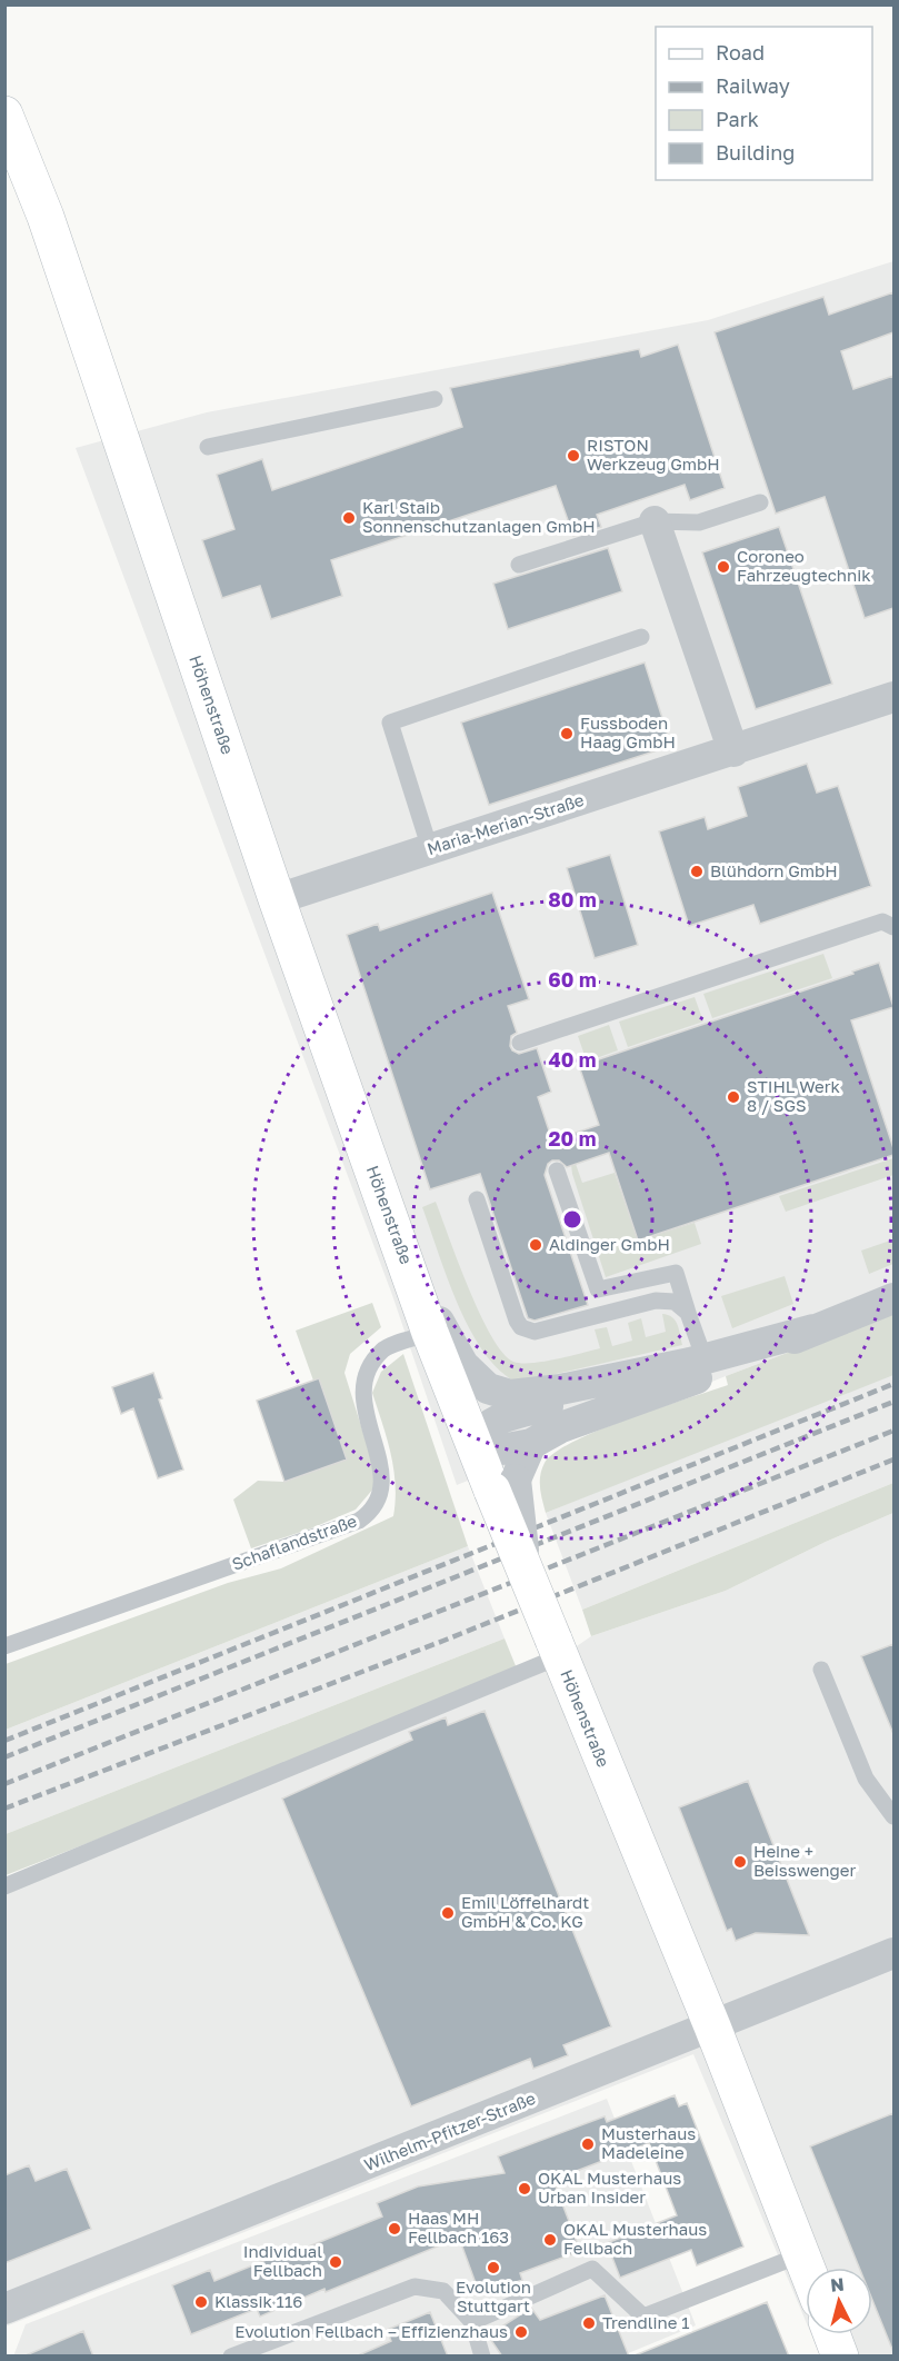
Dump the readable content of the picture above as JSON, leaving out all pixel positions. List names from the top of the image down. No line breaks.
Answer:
{"streets":{"main road":["Höhenstraße"],"street":["Maria-Merian-Straße","Wilhelm-Pfitzer-Straße"],"lane":["Schaflandstraße"]},"crossings":[["Höhenstraße","Maria-Merian-Straße"],["Höhenstraße","Schaflandstraße"],["Höhenstraße","Wilhelm-Pfitzer-Straße"]],"places":["RISTON Werkzeug GmbH","Karl Staib Sonnenschutzanlagen GmbH","Coroneo Fahrzeugtechnik","Fussboden Haag GmbH","Blühdorn GmbH","STIHL Werk 8 / SGS","Aldinger GmbH","Heine + Beisswenger","Emil Löffelhardt GmbH & Co. KG","Musterhaus Madeleine","OKAL Musterhaus Urban Insider","Haas MH Fellbach 163","OKAL Musterhaus Fellbach","Individual Fellbach","Evolution Stuttgart","Klassik 116","Trendline 1","Evolution Fellbach – Effizienzhaus"],"legend":["Road","Railway","Park","Building"],"north":"top","rings":["80 m","60 m","40 m","20 m"]}
